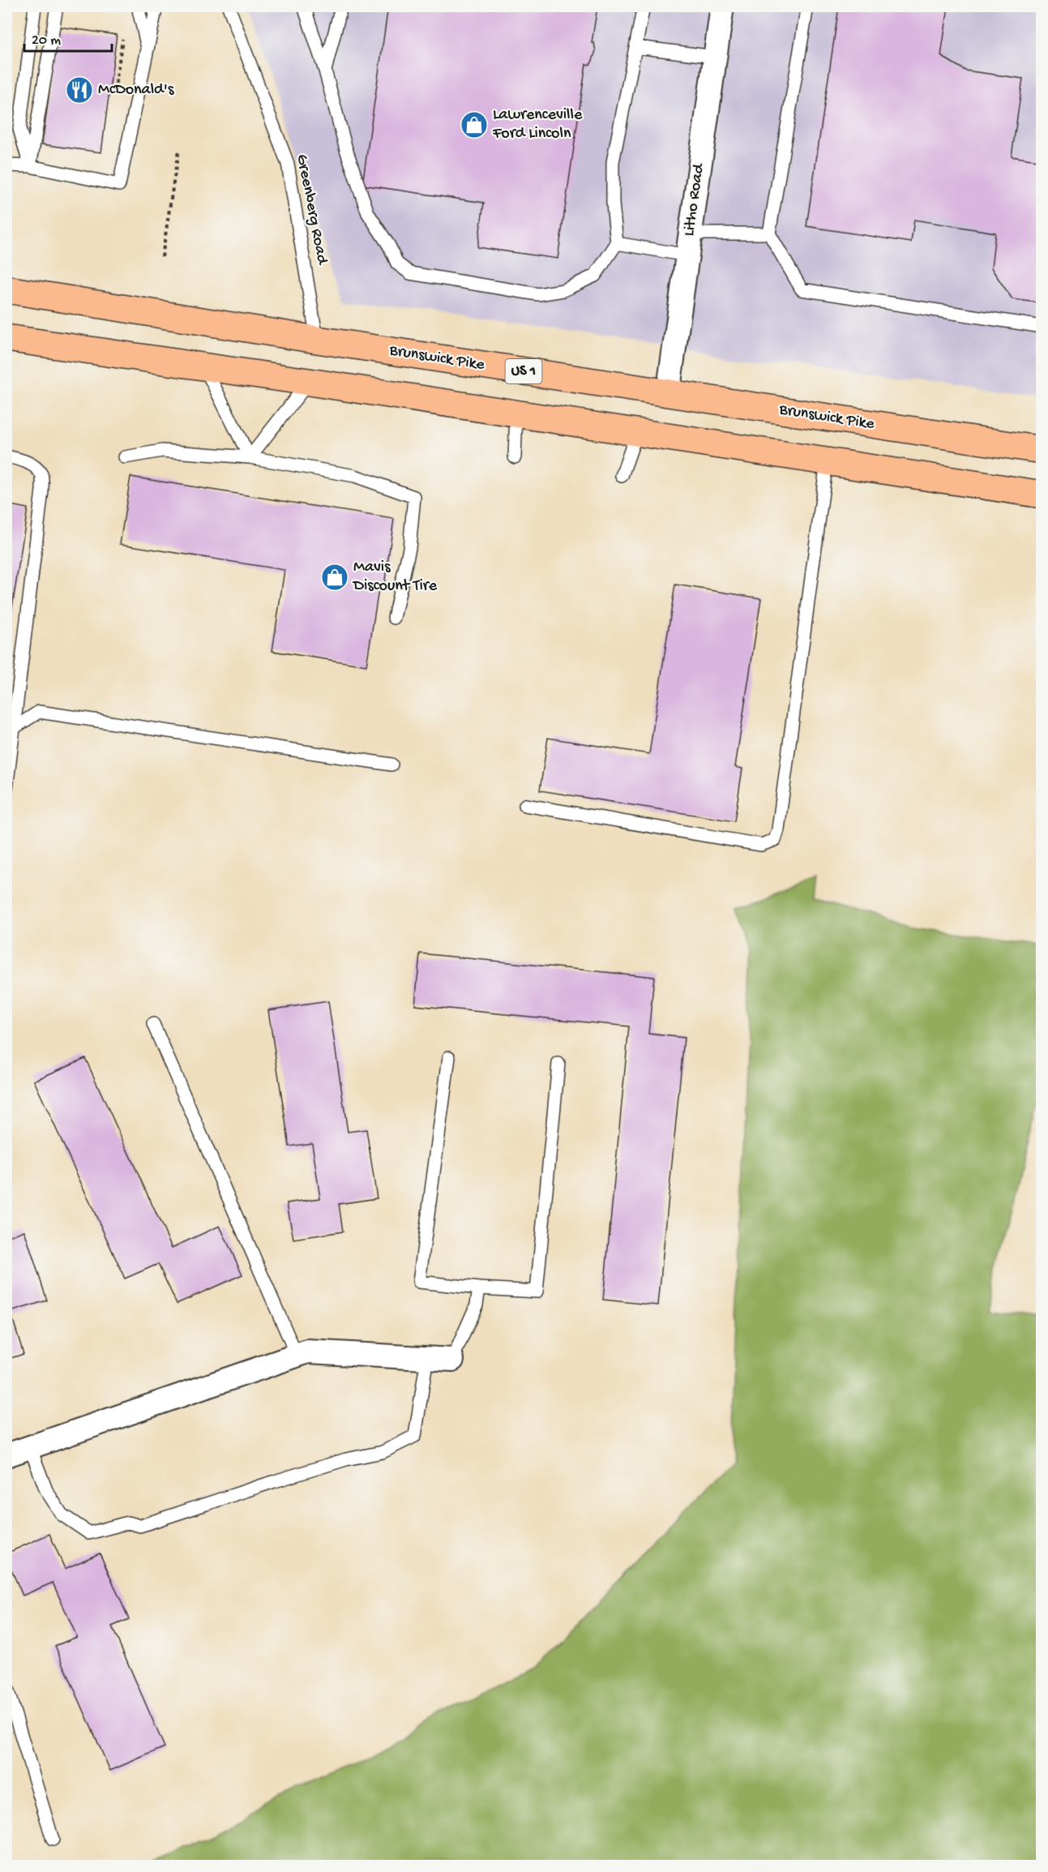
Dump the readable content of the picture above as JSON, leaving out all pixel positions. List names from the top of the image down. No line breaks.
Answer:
{"streets":{"highway":["Brunswick Pike","US 1"],"street":["Litho Road"],"lane":["Greenberg Road"]},"crossings":[["Litho Road","Brunswick Pike"],["Greenberg Road","Brunswick Pike"]],"places":{"restaurant":["McDonald's"],"shop":["Lawrenceville Ford Lincoln","Mavis Discount Tire"]},"scale_bar":"20 m"}
